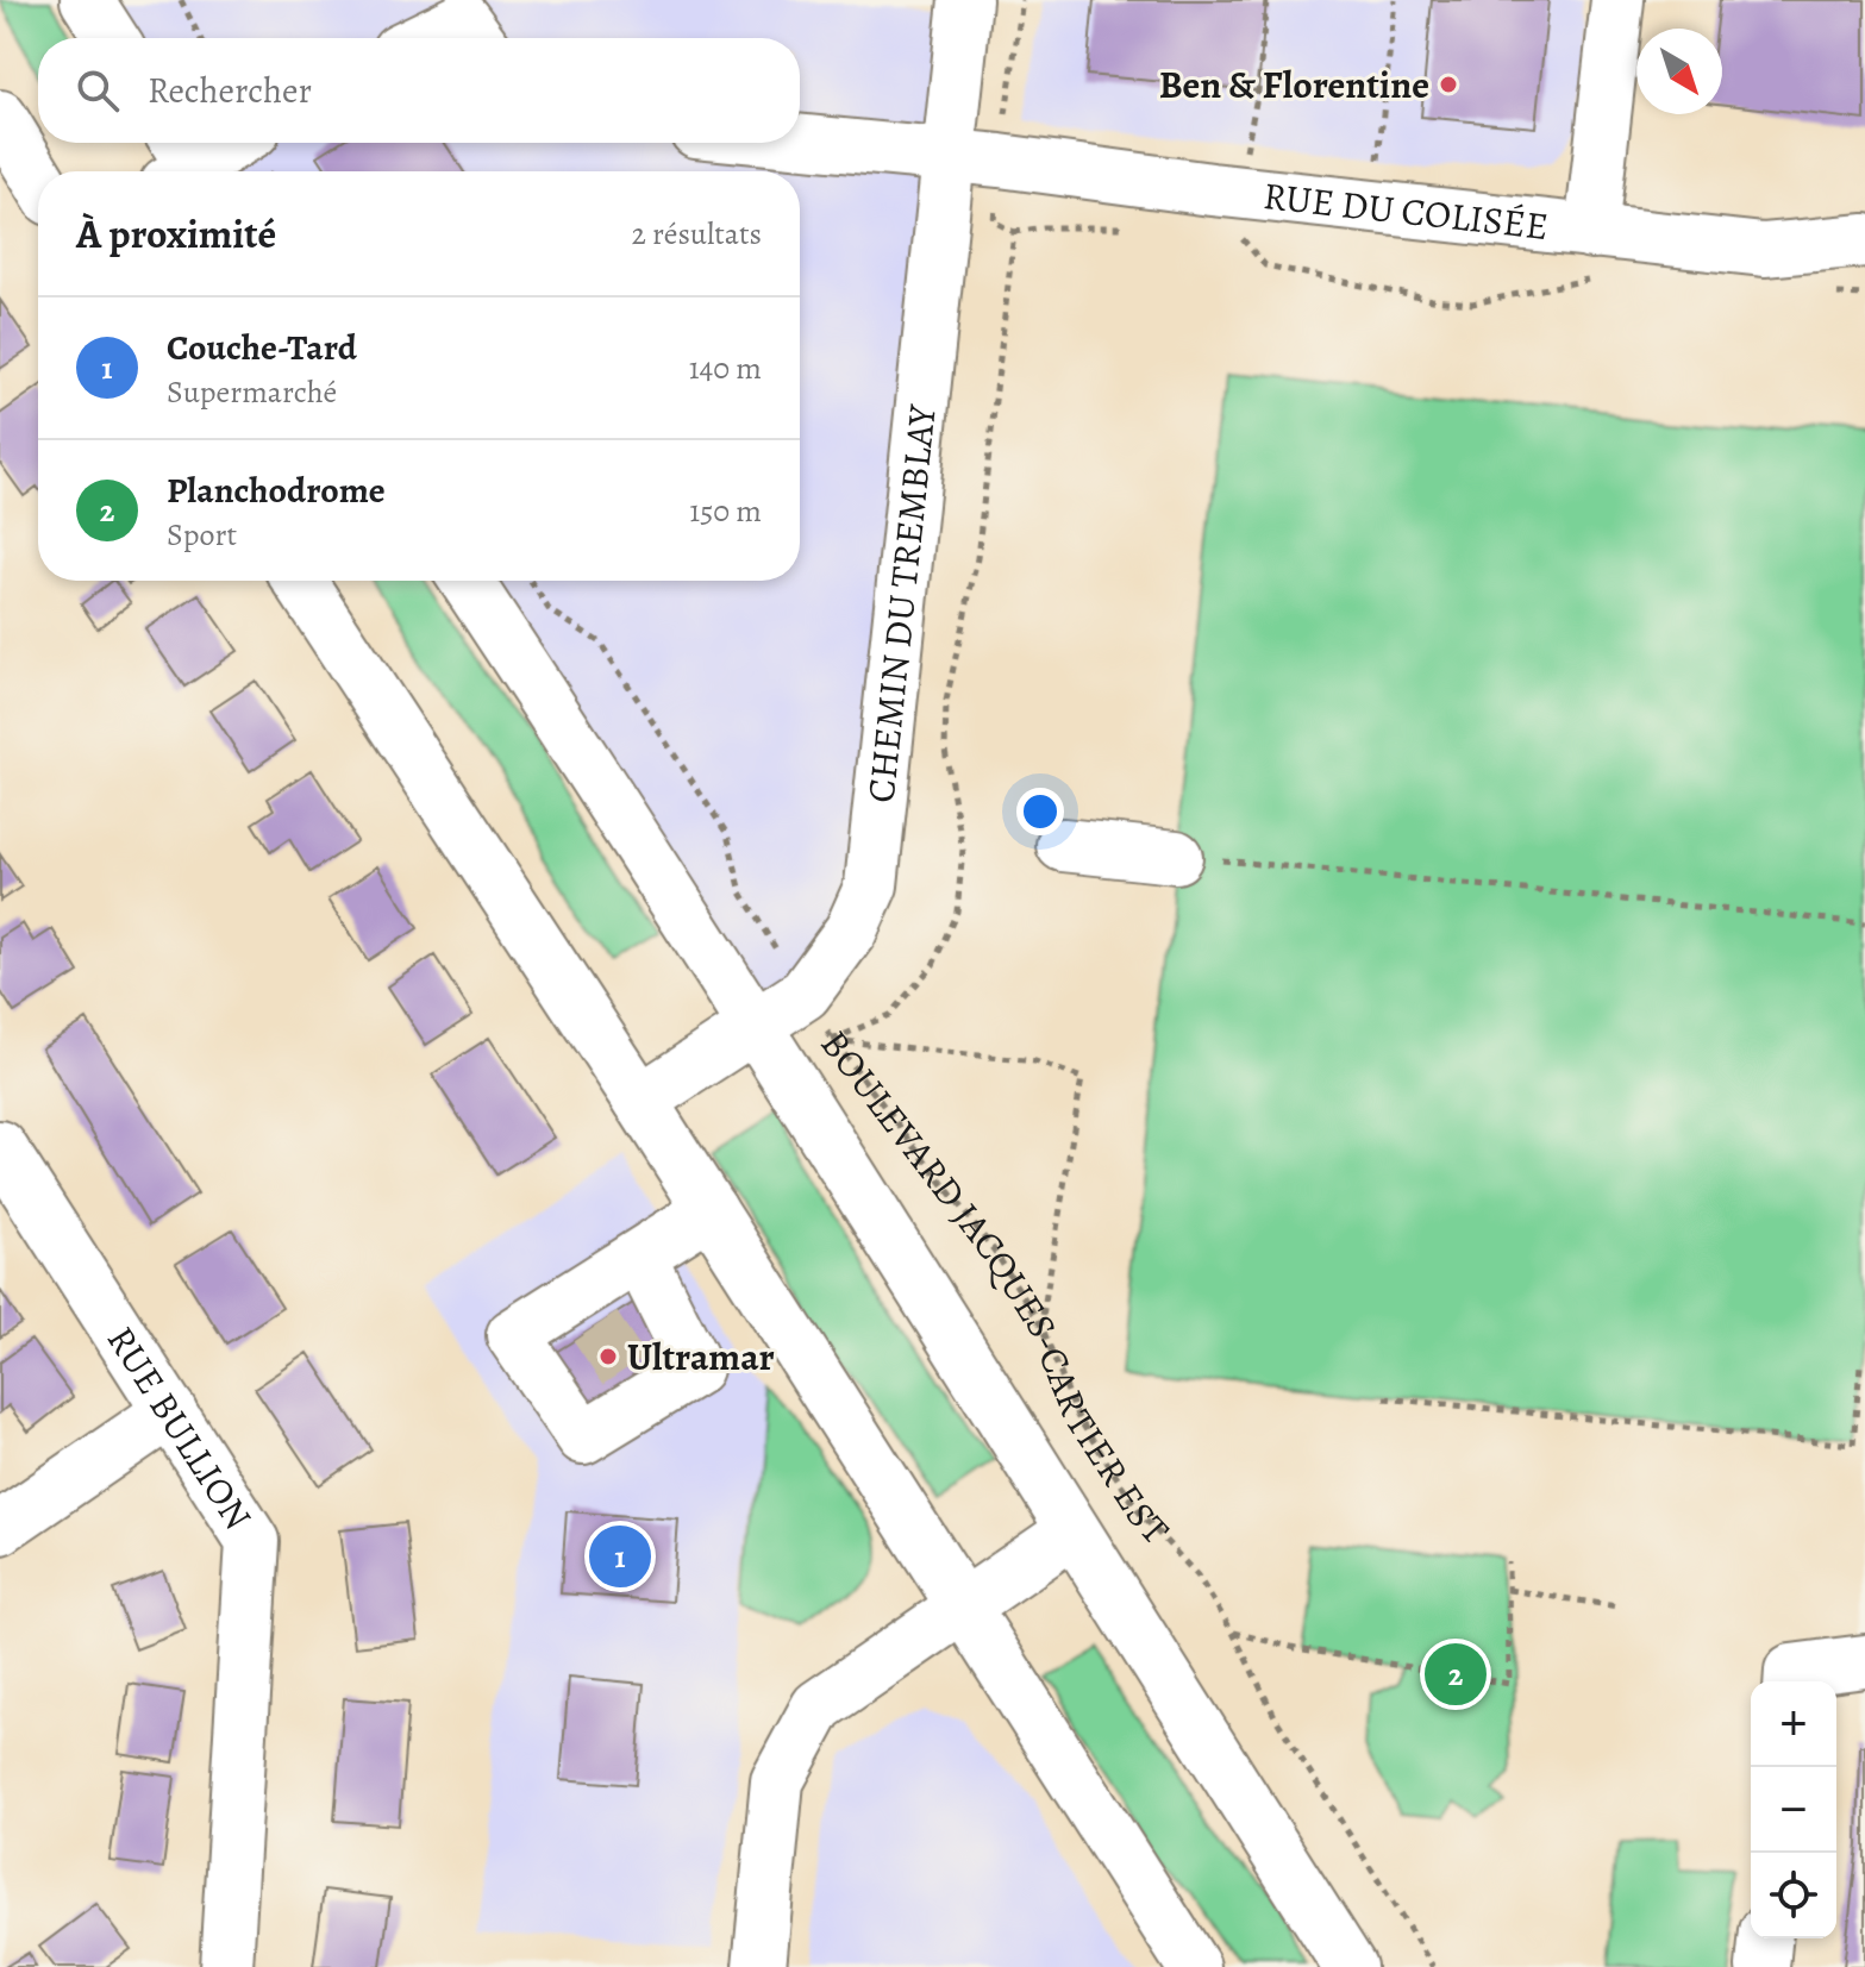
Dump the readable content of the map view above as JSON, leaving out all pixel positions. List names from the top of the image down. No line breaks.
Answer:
{"streets":{"street":["RUE DU COLISÉE","CHEMIN DU TREMBLAY","BOULEVARD JACQUES-CARTIER EST","RUE BULLION"]},"crossings":[["RUE DU COLISÉE","CHEMIN DU TREMBLAY"],["CHEMIN DU TREMBLAY","BOULEVARD JACQUES-CARTIER EST"]],"places":["Ben & Florentine","Ultramar"],"north":"bottom right","page":{"search":"Rechercher","heading":["À proximité","2 résultats"],"list":[{"mark":"1","name":"Couche-Tard","note":"Supermarché","value":"140 m"},{"mark":"2","name":"Planchodrome","note":"Sport","value":"150 m"}],"pins":["1","2"],"map_buttons":["+","−"]}}
